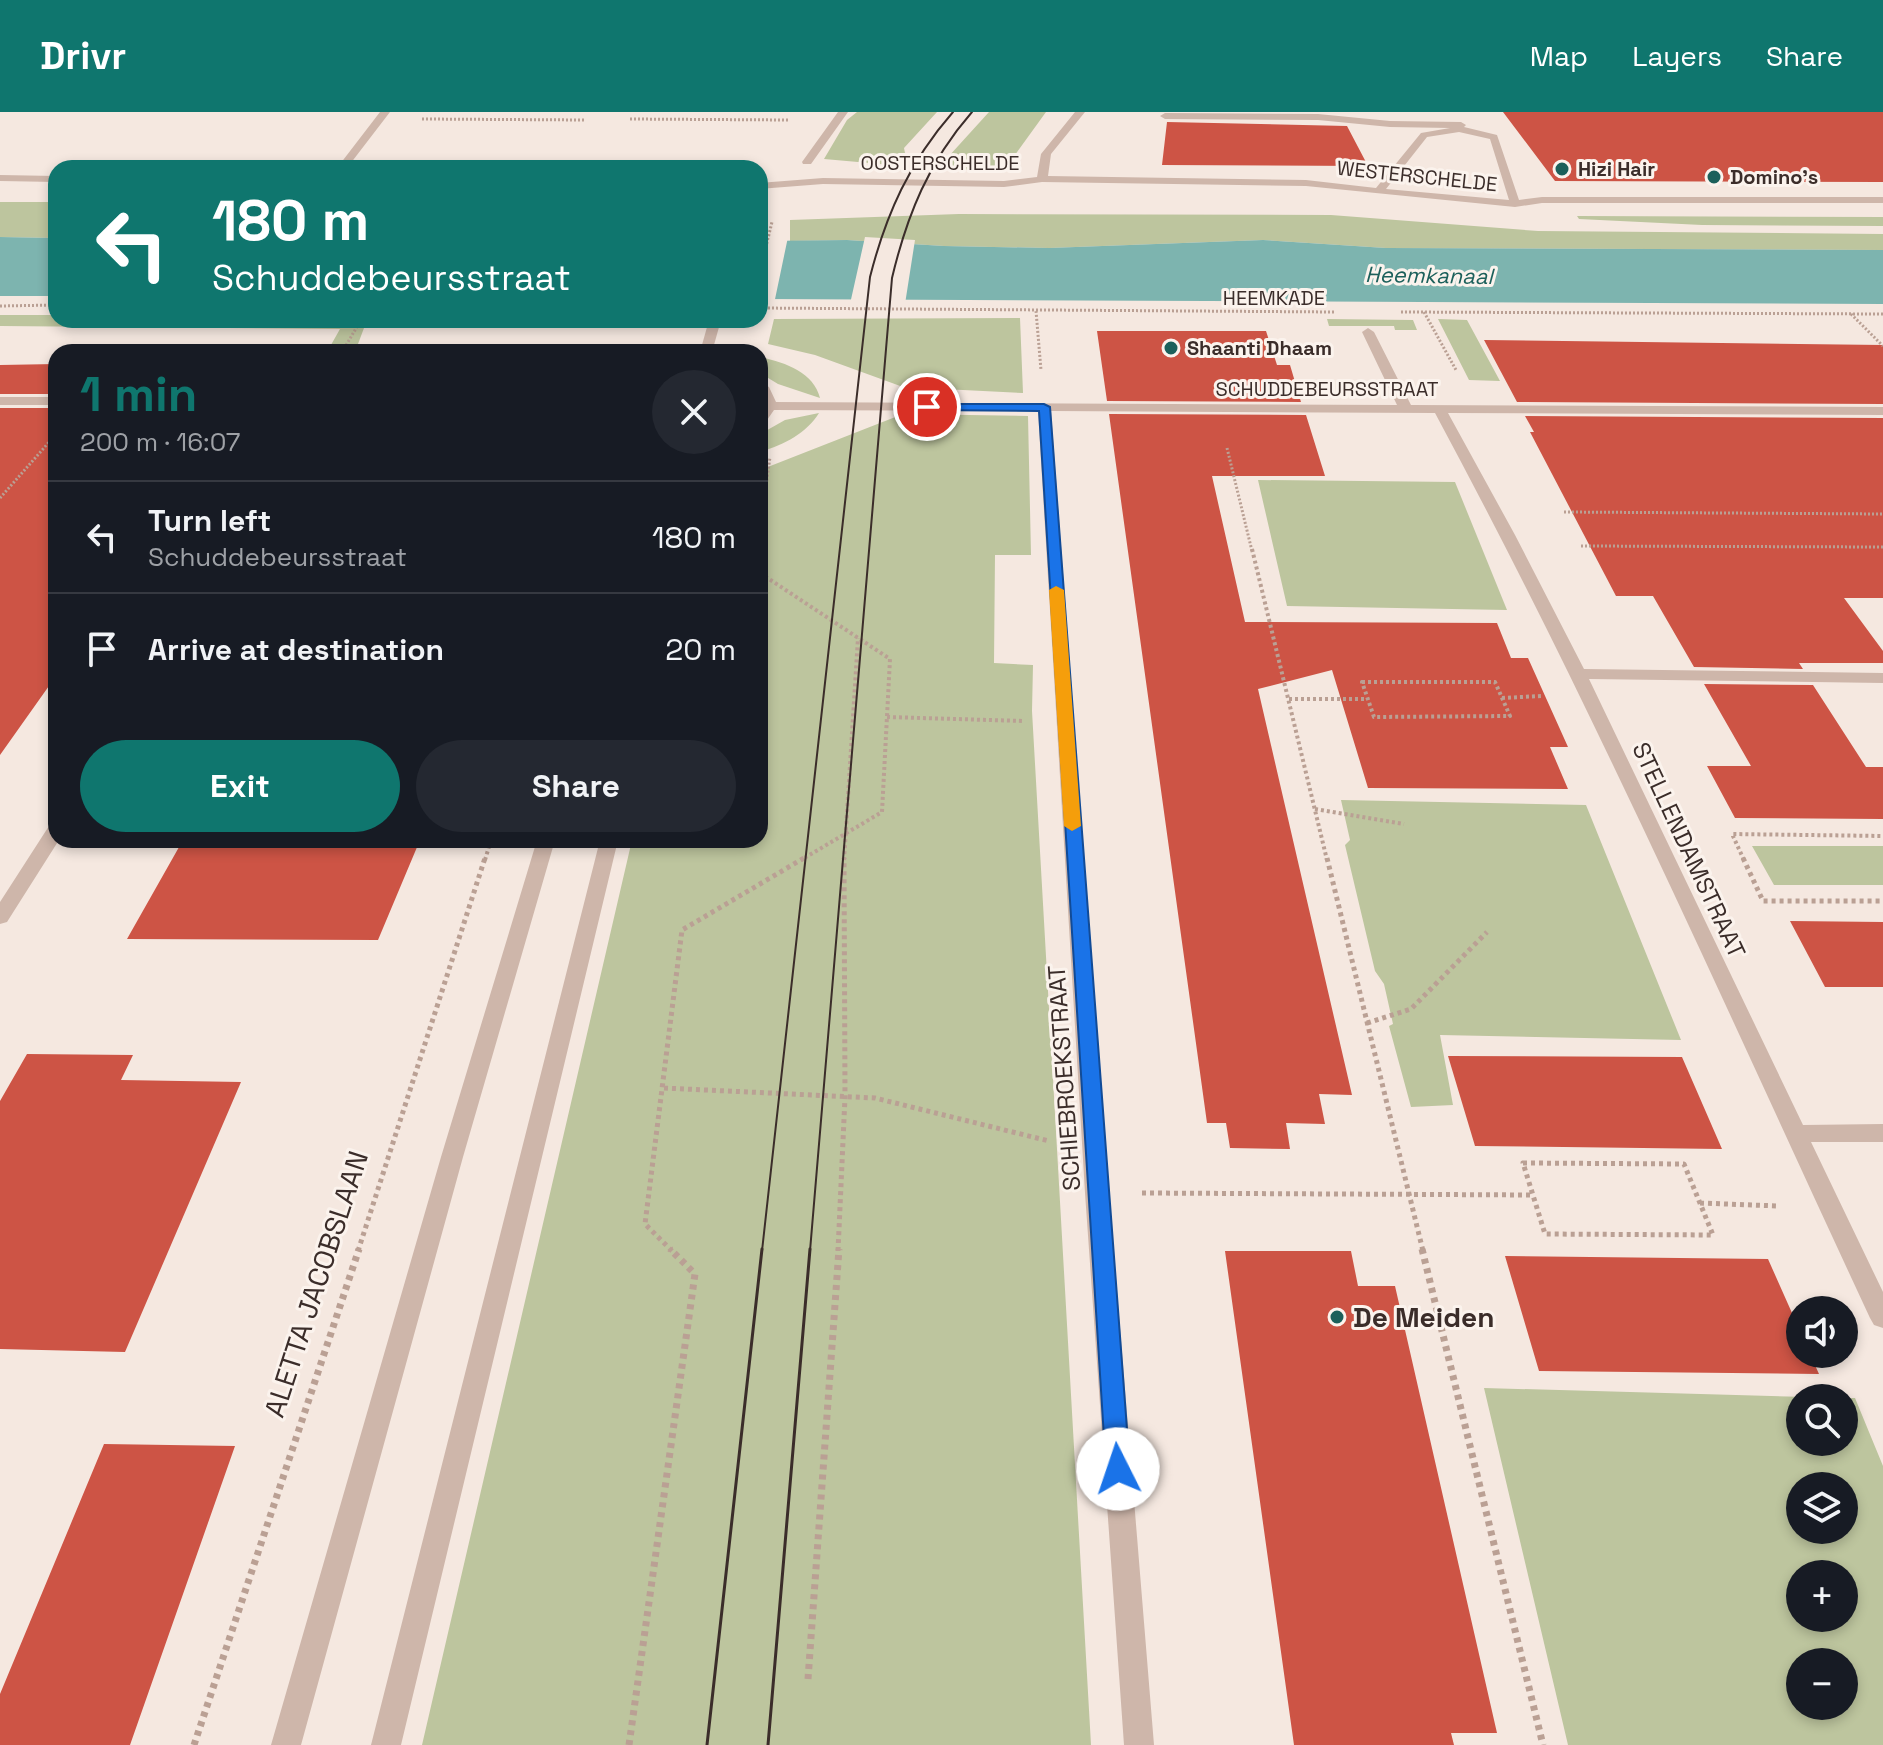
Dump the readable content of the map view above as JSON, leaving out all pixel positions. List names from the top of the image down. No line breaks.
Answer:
{"streets":{"street":["OOSTERSCHELDE","WESTERSCHELDE","SCHUDDEBEURSSTRAAT","STELLENDAMSTRAAT","SCHIEBROEKSTRAAT"],"path":["HEEMKADE","ALETTA JACOBSLAAN"]},"crossings":[["OOSTERSCHELDE","WESTERSCHELDE"],["SCHUDDEBEURSSTRAAT","STELLENDAMSTRAAT"],["SCHUDDEBEURSSTRAAT","SCHIEBROEKSTRAAT"]],"water":["Heemkanaal"],"places":["Hizi Hair","Domino's","Shaanti Dhaam","De Meiden"],"page":{"header":"Drivr","nav":["Map","Layers","Share"],"turn":["180 m","Schuddebeursstraat"],"heading":["1 min","200 m · 16:07"],"list":[{"name":"Turn left","note":"Schuddebeursstraat","value":"180 m"},{"name":"Arrive at destination","value":"20 m"}],"buttons":["Exit","Share"],"map_buttons":["+","−"]}}
